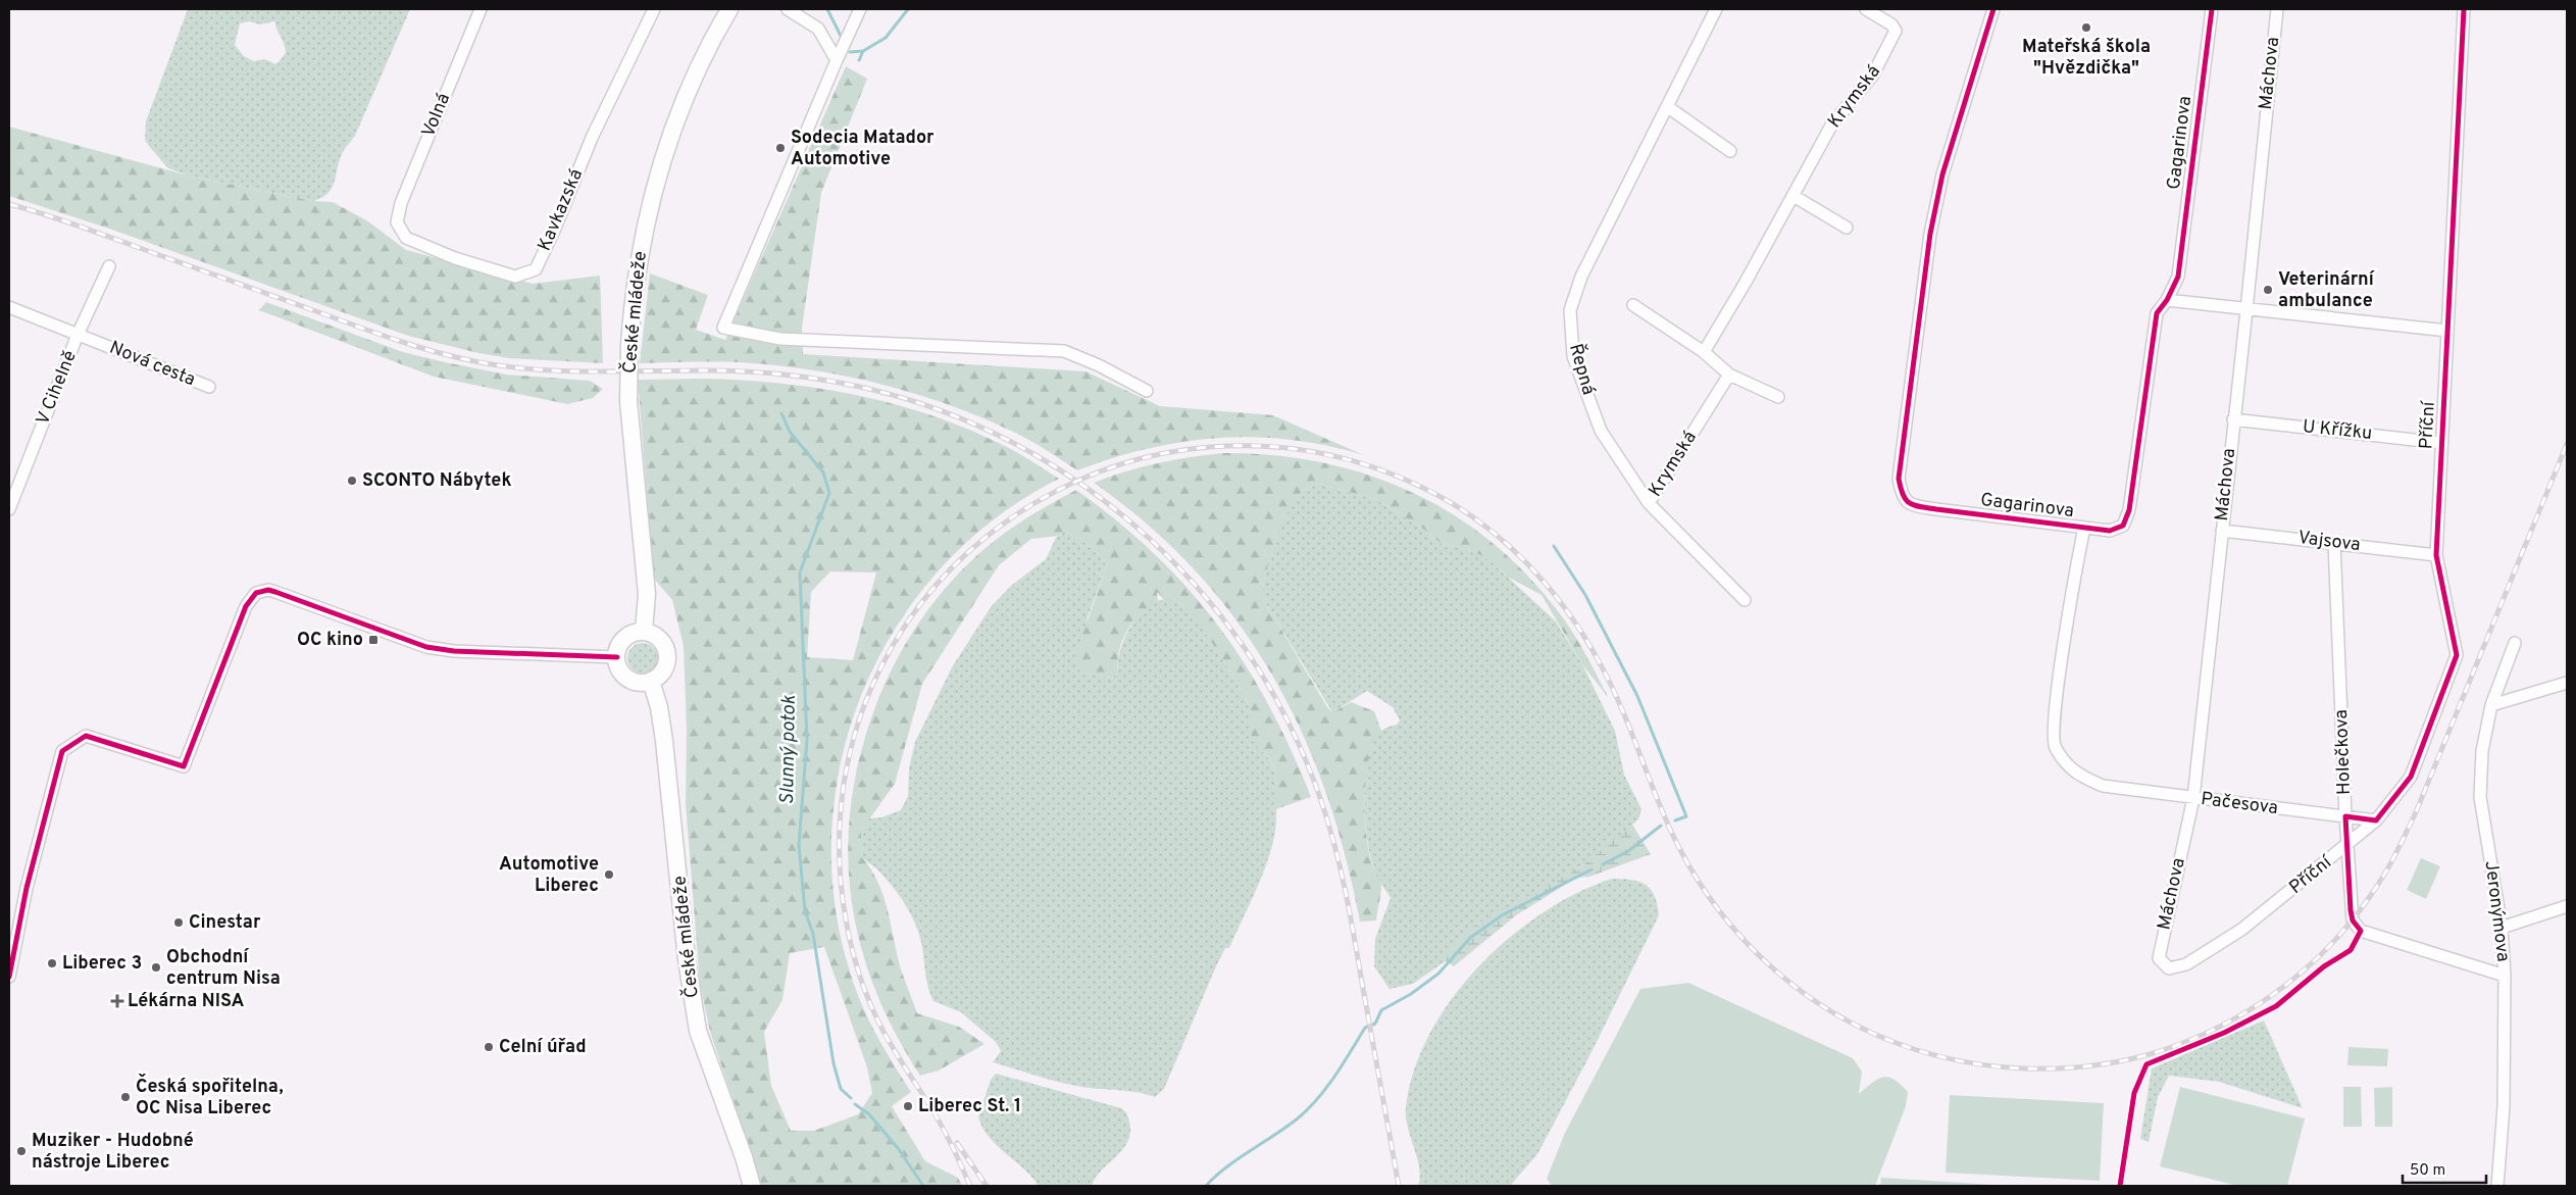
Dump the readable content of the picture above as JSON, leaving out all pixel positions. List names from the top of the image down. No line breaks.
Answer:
{"streets":{"street":["Máchova","Krymská","Volná","Gagarinova","Kavkazská","České mládeže","Nová cesta","Řepná","V Cihelně","Příční","U Křížku","Vajsova","Holečkova","Pačesova","Jeronýmova"]},"crossings":[["Máchova","Příční"],["Máchova","U Křížku"],["Máchova","Vajsova"],["Máchova","Pačesova"],["Krymská","Řepná"],["Volná","Kavkazská"],["Gagarinova","Pačesova"],["Nová cesta","V Cihelně"],["Příční","U Křížku"],["Příční","Vajsova"],["Příční","Holečkova"],["Příční","Pačesova"],["Vajsova","Holečkova"],["Holečkova","Pačesova"],["Holečkova","Jeronýmova"]],"water":["Slunný potok"],"places":{"other":["Mateřská škola \"Hvězdička\"","Sodecia Matador Automotive","Veterinární ambulance","SCONTO Nábytek","Automotive Liberec","Cinestar","Liberec 3","Obchodní centrum Nisa","Celní úřad","Česká spořitelna, OC Nisa Liberec","Liberec St. 1","Muziker - Hudobné nástroje Liberec"],"transit":["OC kino"],"health":["Lékárna NISA"]},"scale_bar":"50 m"}
